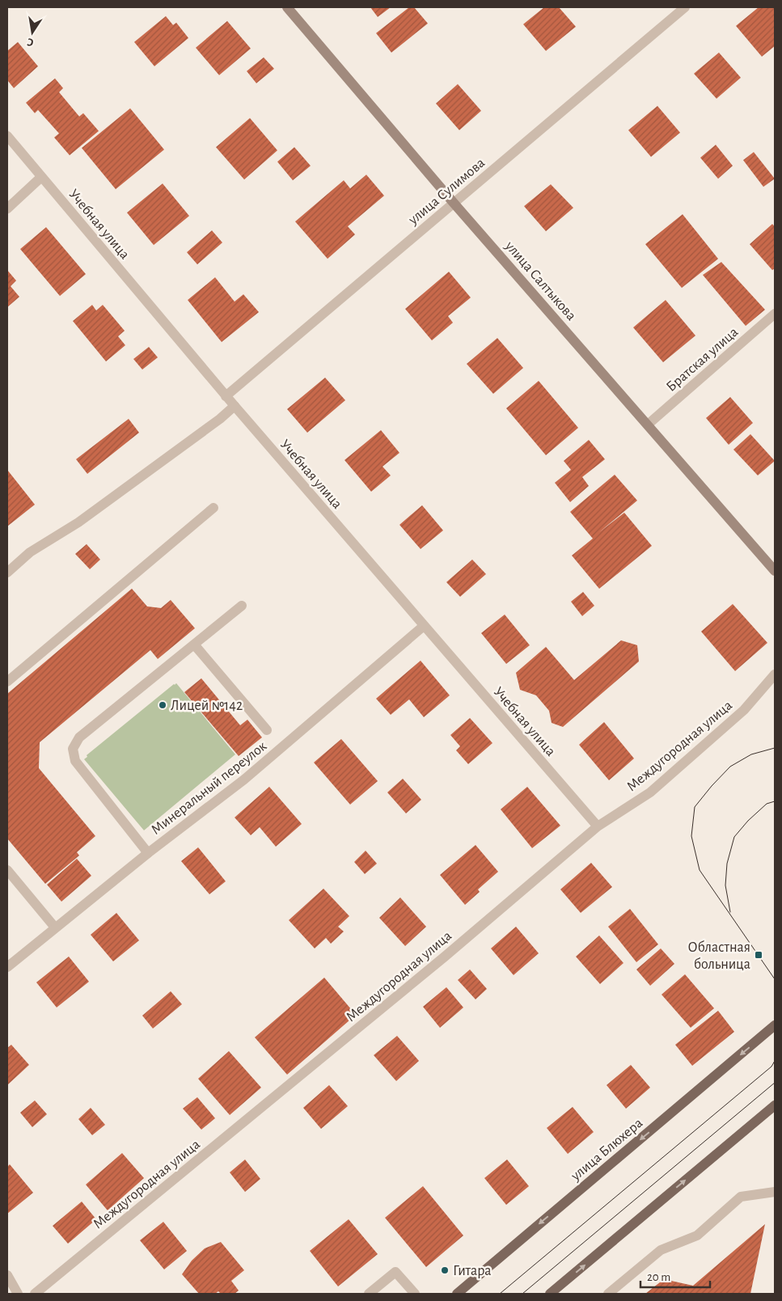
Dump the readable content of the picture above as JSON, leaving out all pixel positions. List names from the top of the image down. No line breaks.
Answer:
{"streets":{"main road":["улица Салтыкова","улица Блюхера"],"street":["улица Сулимова","Учебная улица","Братская улица","Междугородная улица","Минеральный переулок"]},"crossings":[["улица Сулимова","Учебная улица"],["улица Сулимова","улица Салтыкова"],["Учебная улица","Междугородная улица"],["Учебная улица","Минеральный переулок"],["улица Салтыкова","Братская улица"]],"places":{"other":["Лицей №142","Гитара"],"transit":["Областная больница"]},"scale_bar":"20 m","north":"bottom"}
